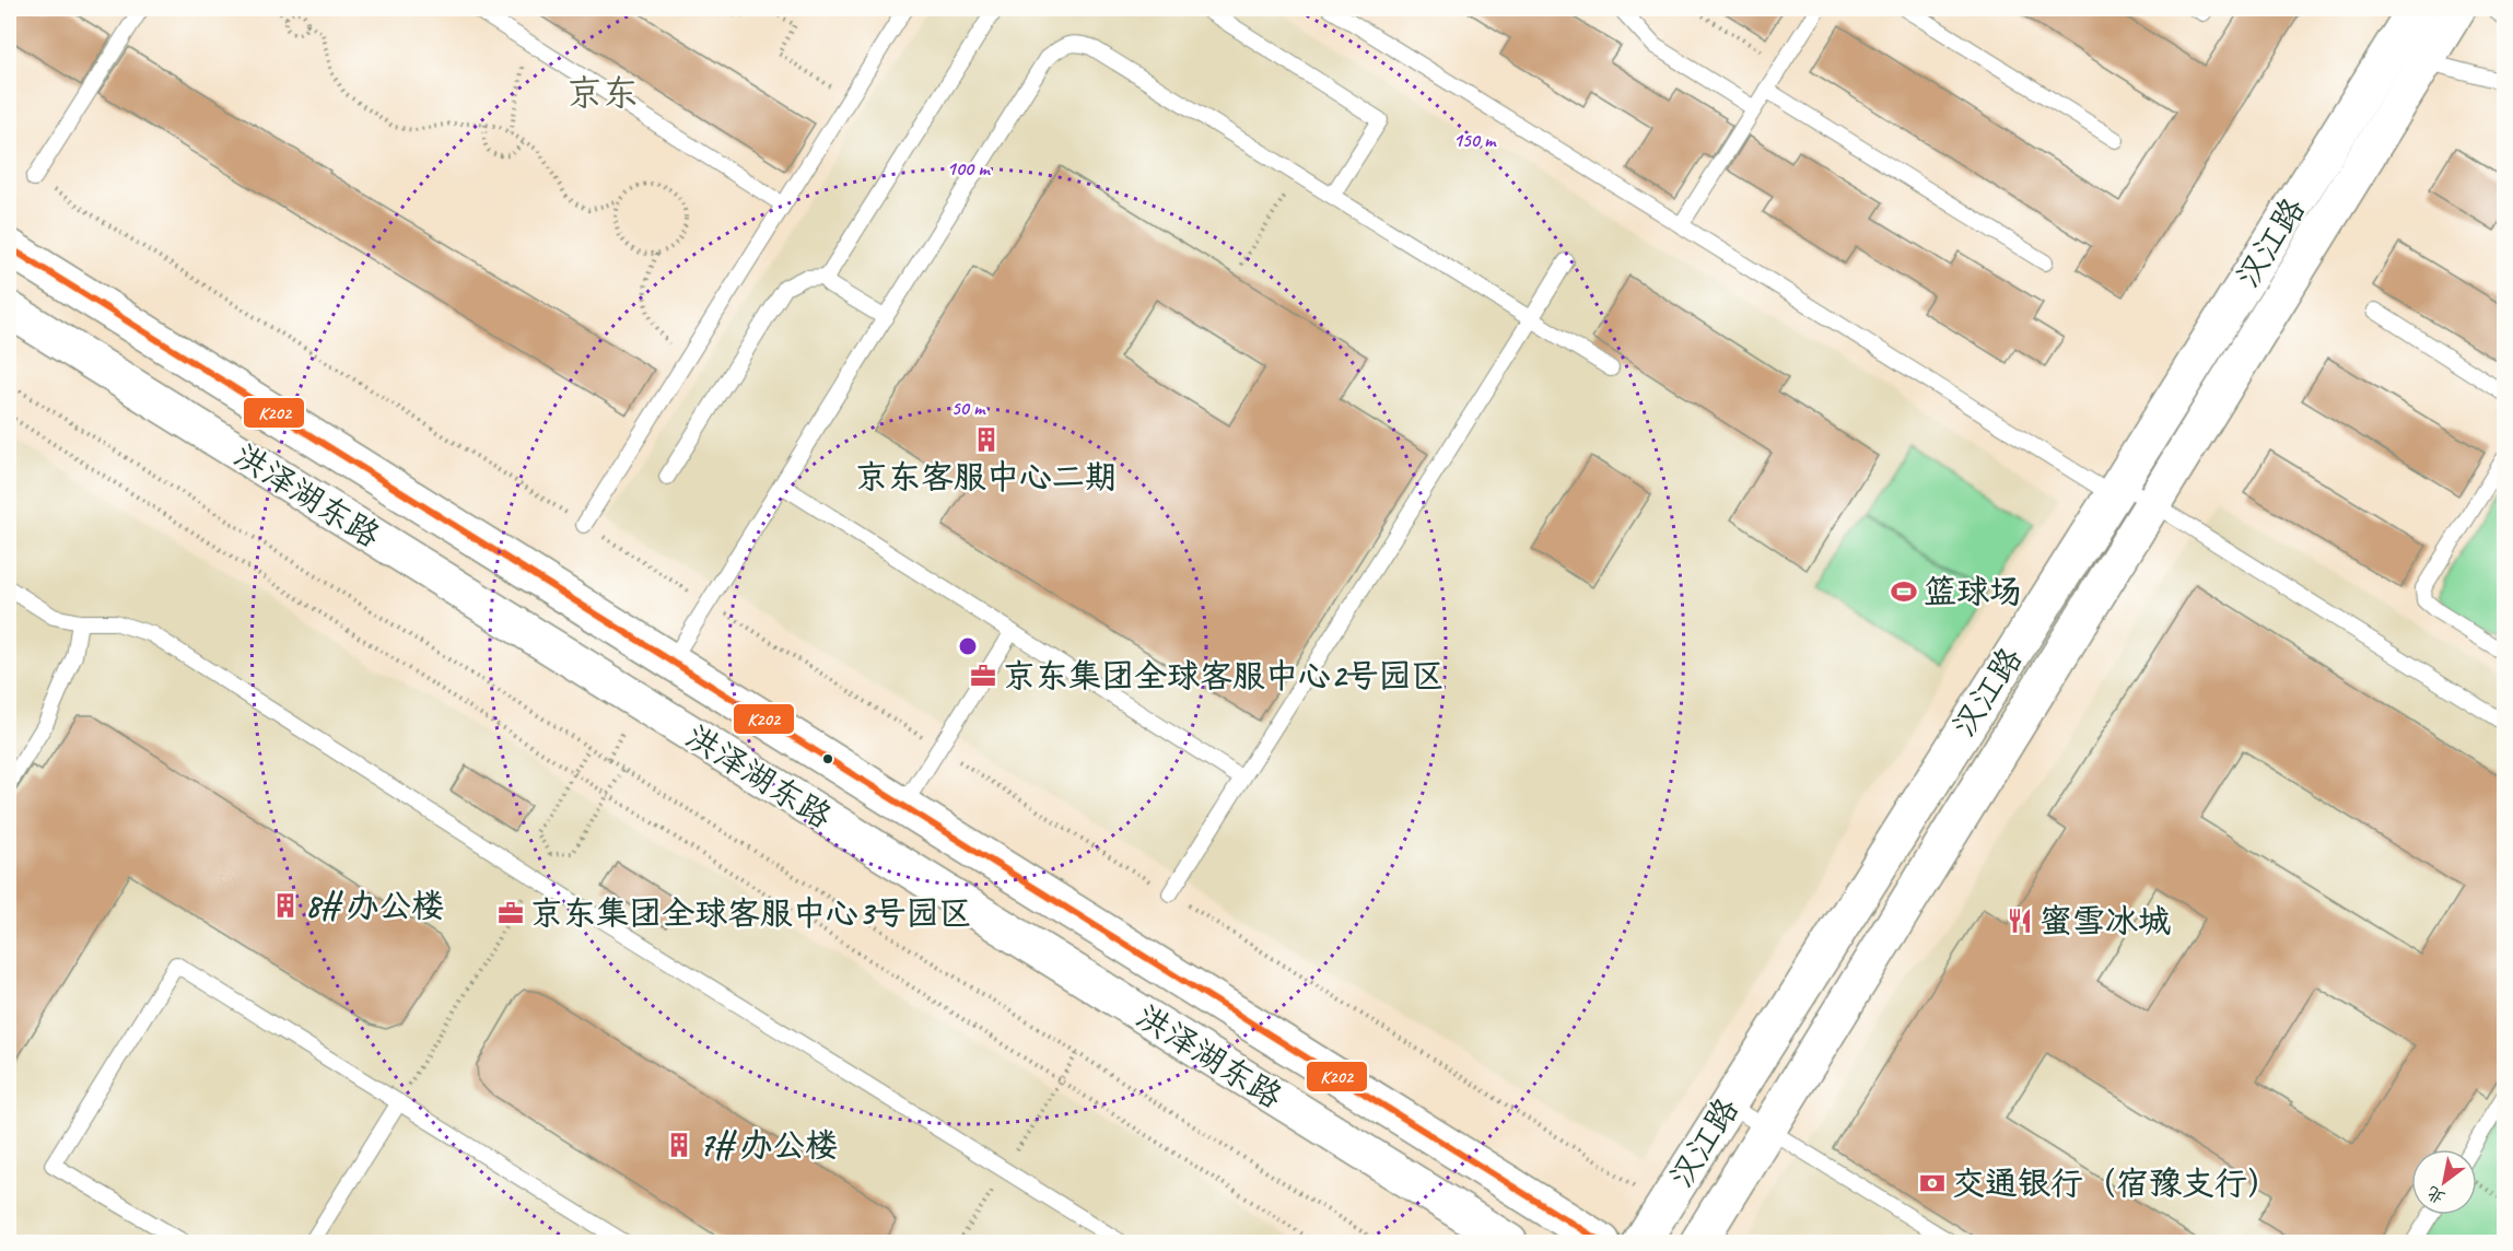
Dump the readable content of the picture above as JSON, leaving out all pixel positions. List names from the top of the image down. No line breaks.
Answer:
{"streets":{"main road":["汉江路","洪泽湖东路"]},"districts":["京东"],"places":{"building":["京东客服中心二期","8# 办公楼","7# 办公楼"],"sports":["篮球场"],"office":["京东集团全球客服中心2号园区","京东集团全球客服中心3号园区"],"restaurant":["蜜雪冰城"],"bank":["交通银行（宿豫支行）"]},"lines":["transit line K202"],"north":"bottom left","rings":["150 m","100 m","50 m"]}
